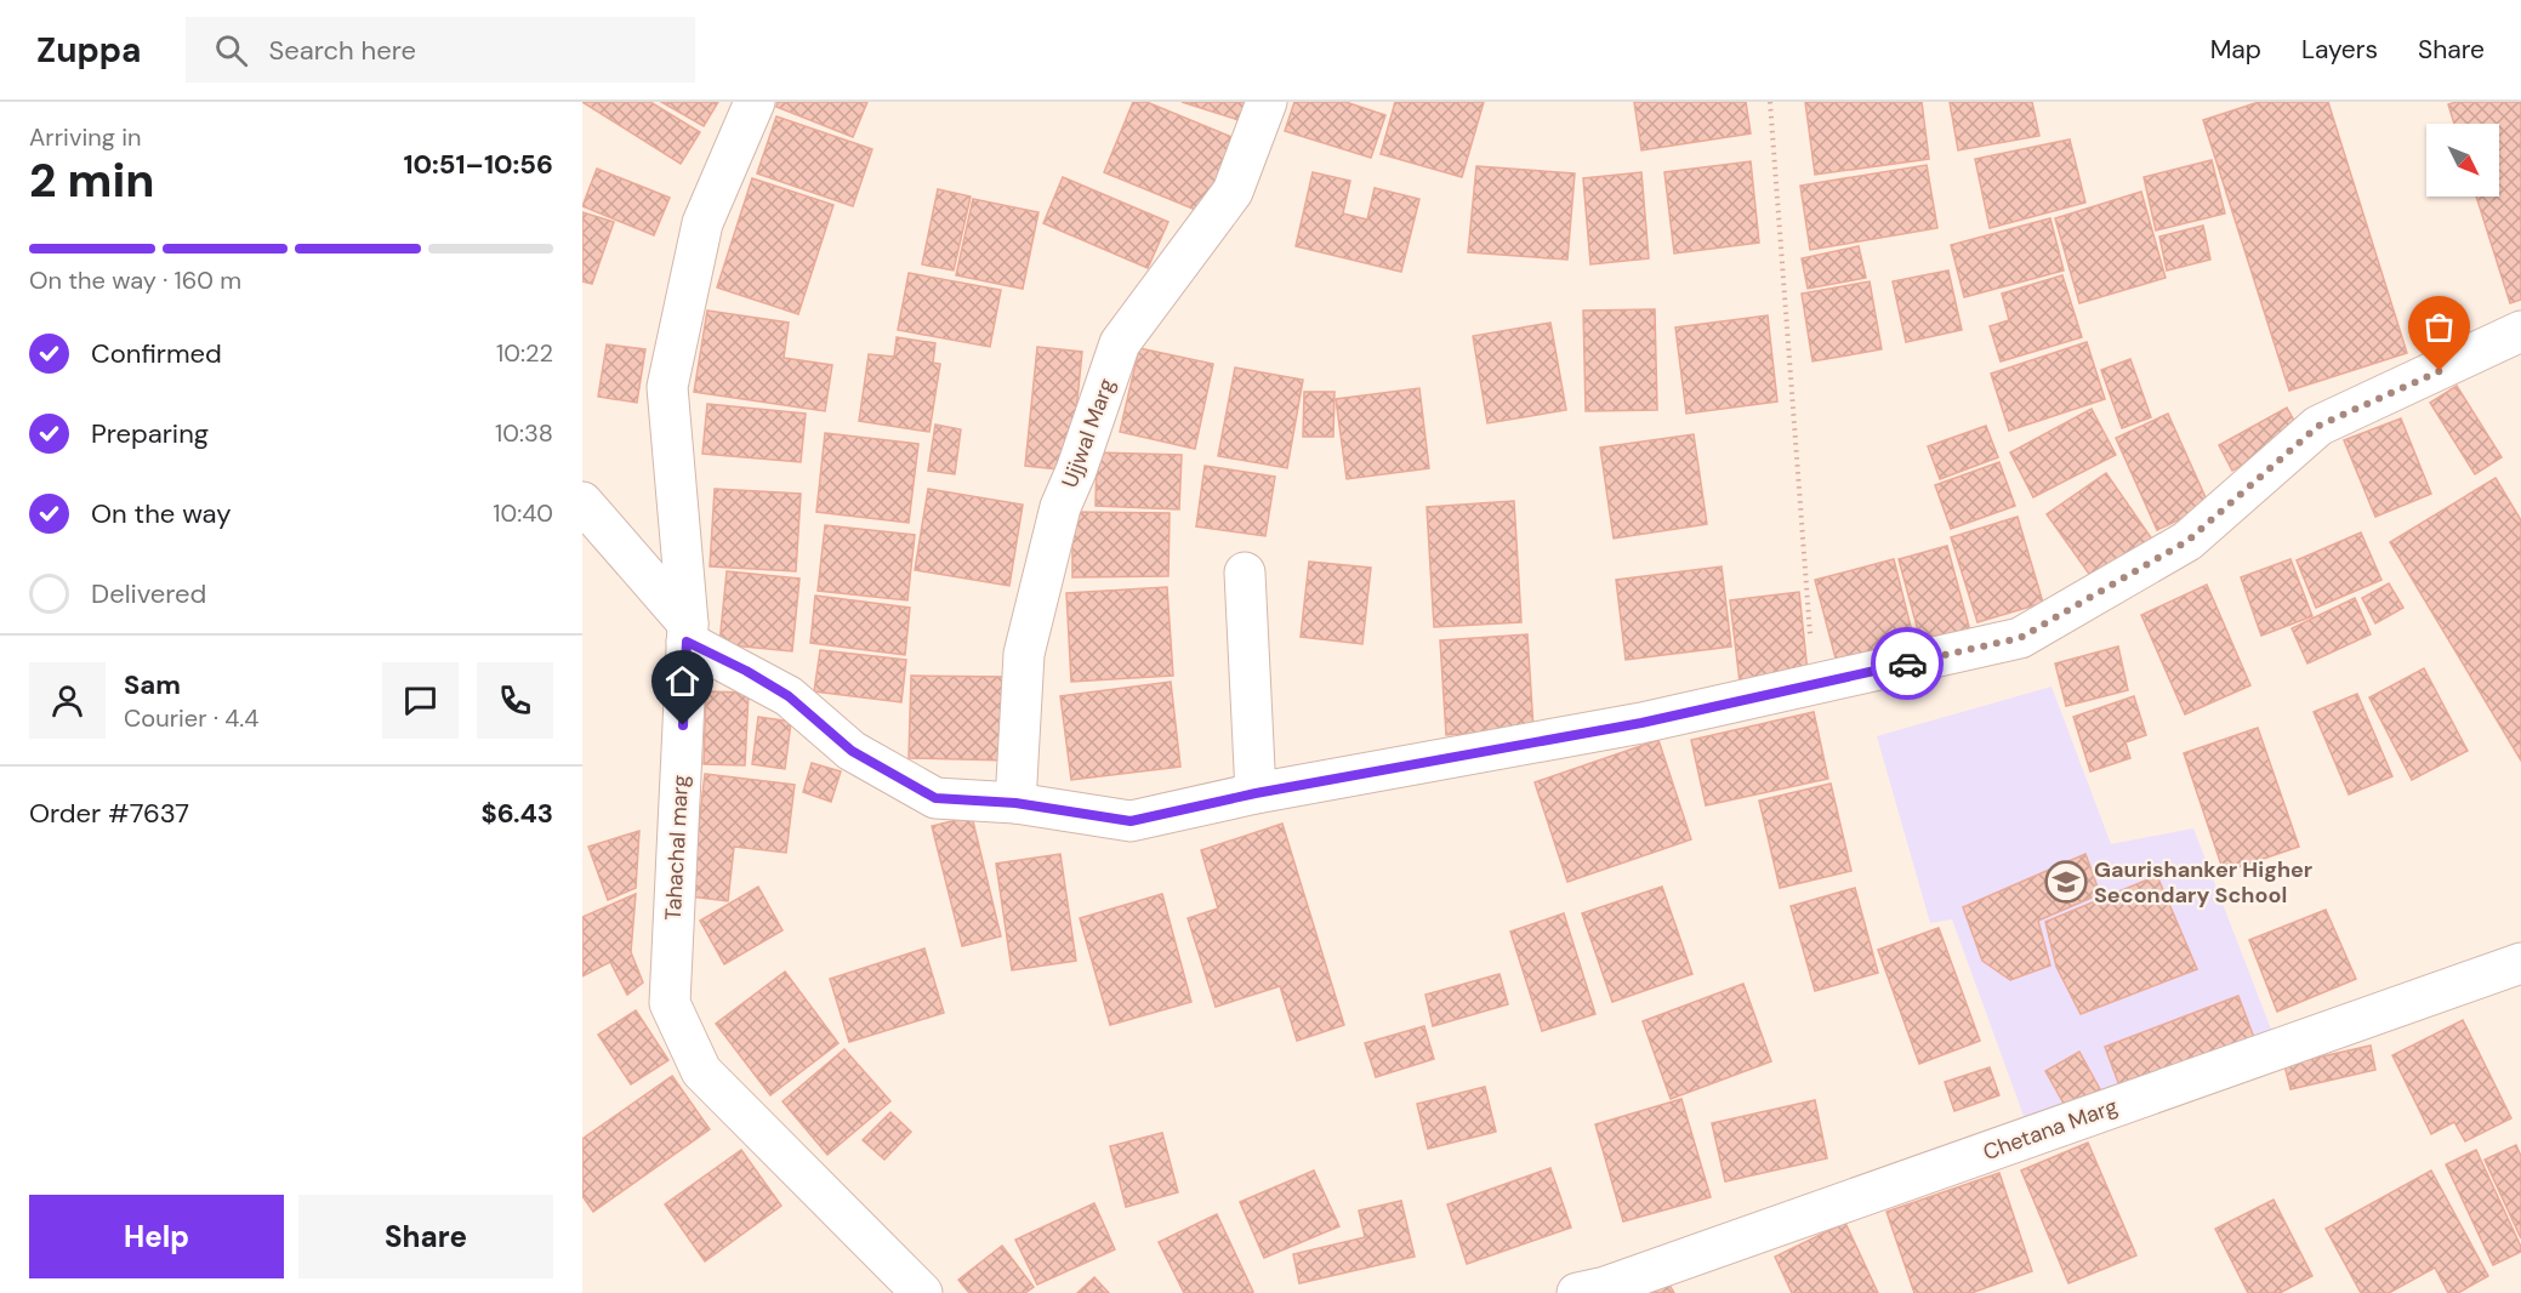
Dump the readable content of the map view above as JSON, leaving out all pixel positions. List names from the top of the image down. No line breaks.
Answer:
{"streets":{"street":["Ujjwal Marg","Tahachal marg","Chetana Marg"]},"places":{"school or university":["Gaurishanker Higher Secondary School"]},"north":"bottom right","page":{"header":"Zuppa","search":"Search here","nav":["Map","Layers","Share"],"heading":["2 min","Arriving in","10:51–10:56"],"panel":["Sam","Courier · 4.4","Order #7637","$6.43"],"bar":"On the way · 160 m","list":[["Confirmed","10:22"],["Preparing","10:38"],["On the way","10:40"],"Delivered"],"buttons":["Help","Share"]}}
